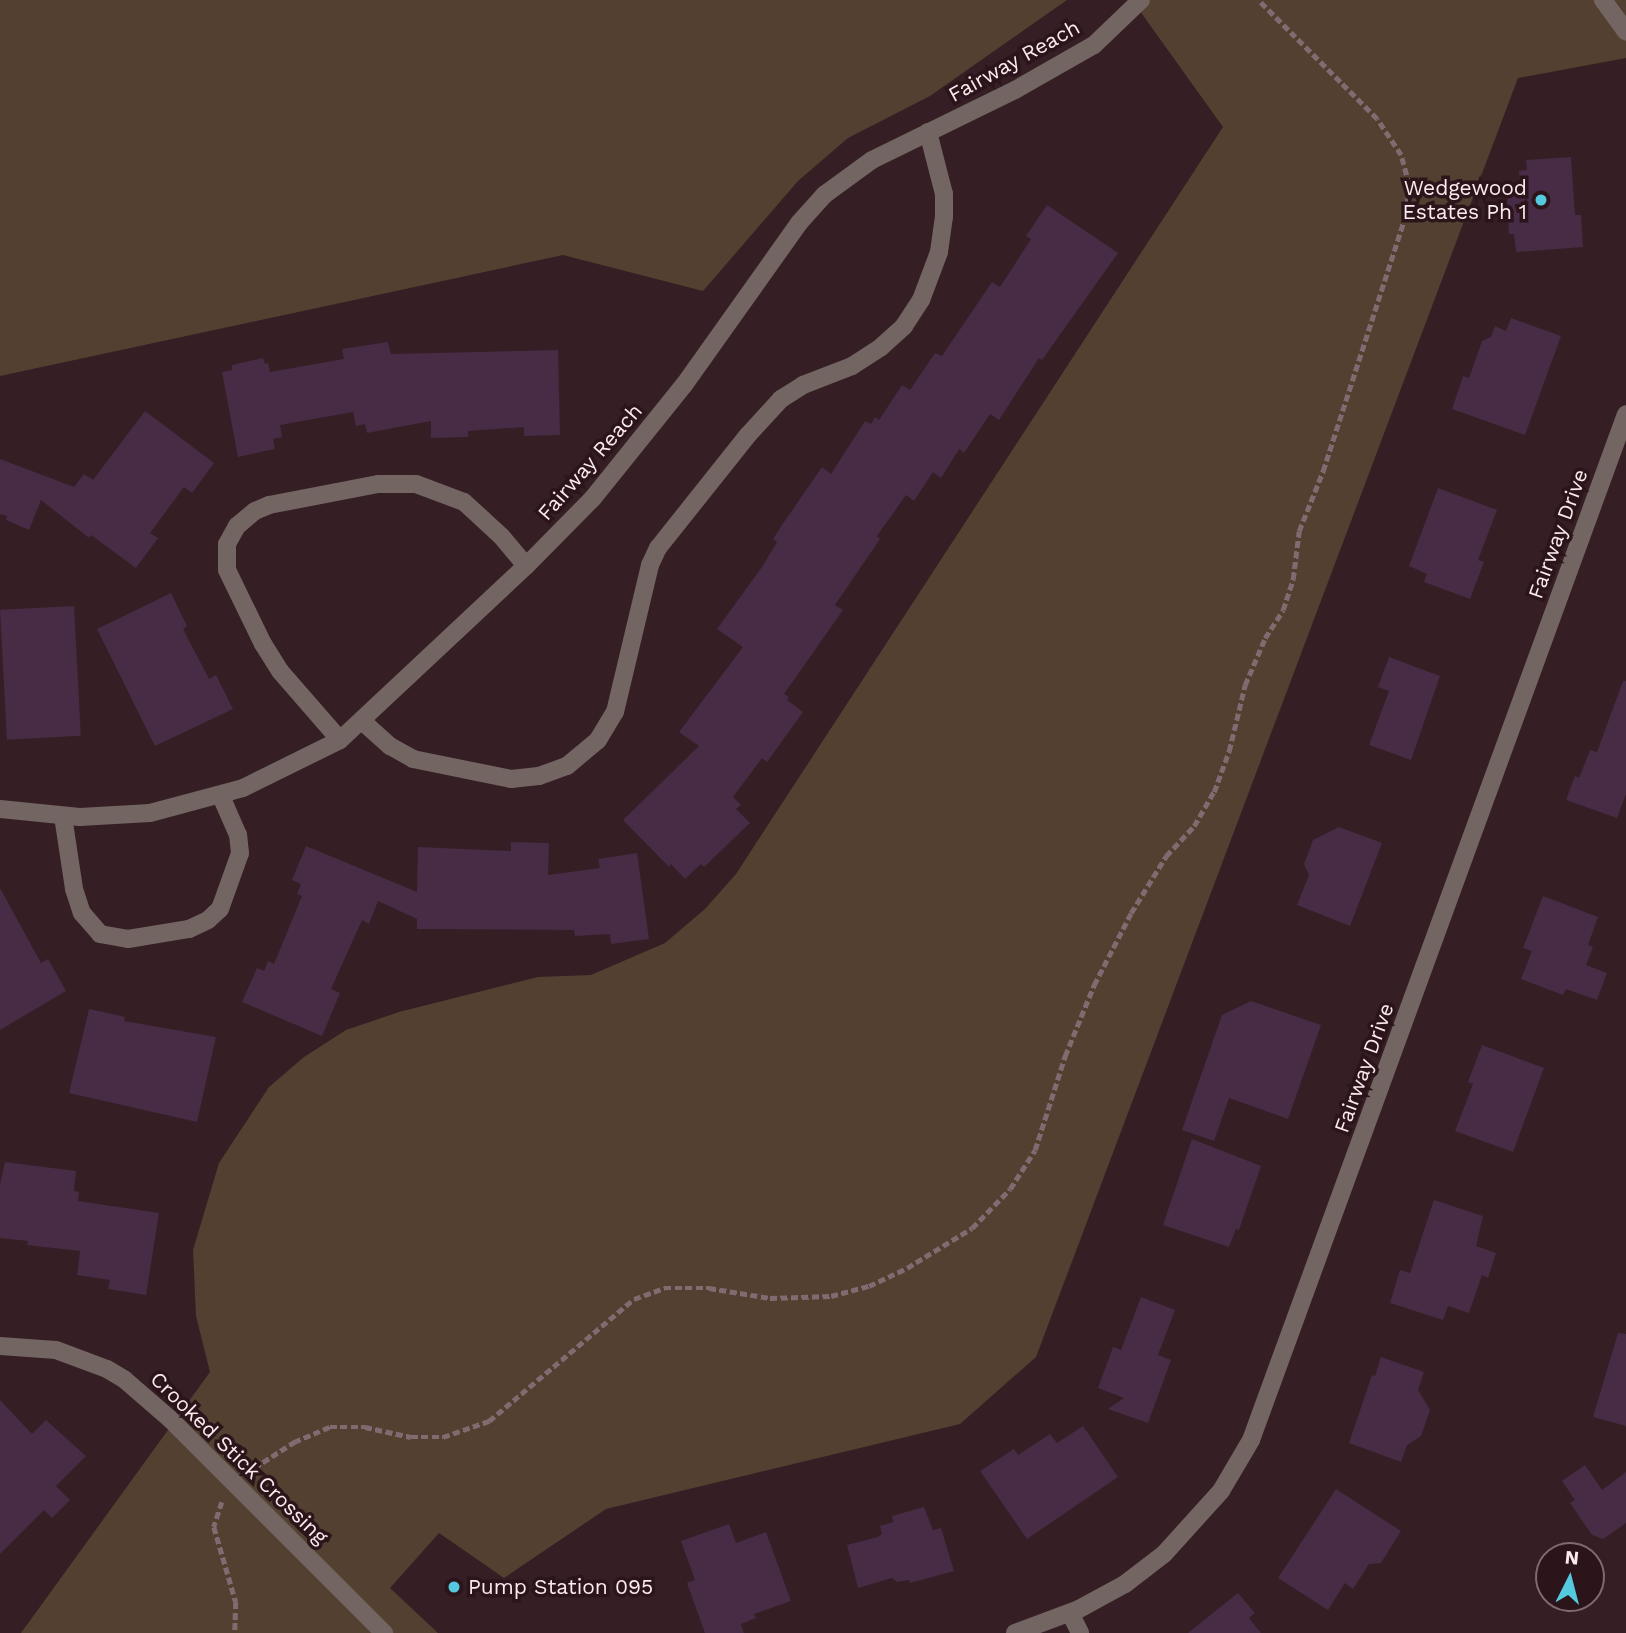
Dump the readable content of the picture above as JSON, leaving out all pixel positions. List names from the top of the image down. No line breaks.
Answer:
{"streets":{"street":["Fairway Reach","Fairway Drive","Crooked Stick Crossing"]},"places":["Wedgewood Estates Ph 1","Pump Station 095"],"north":"top"}
